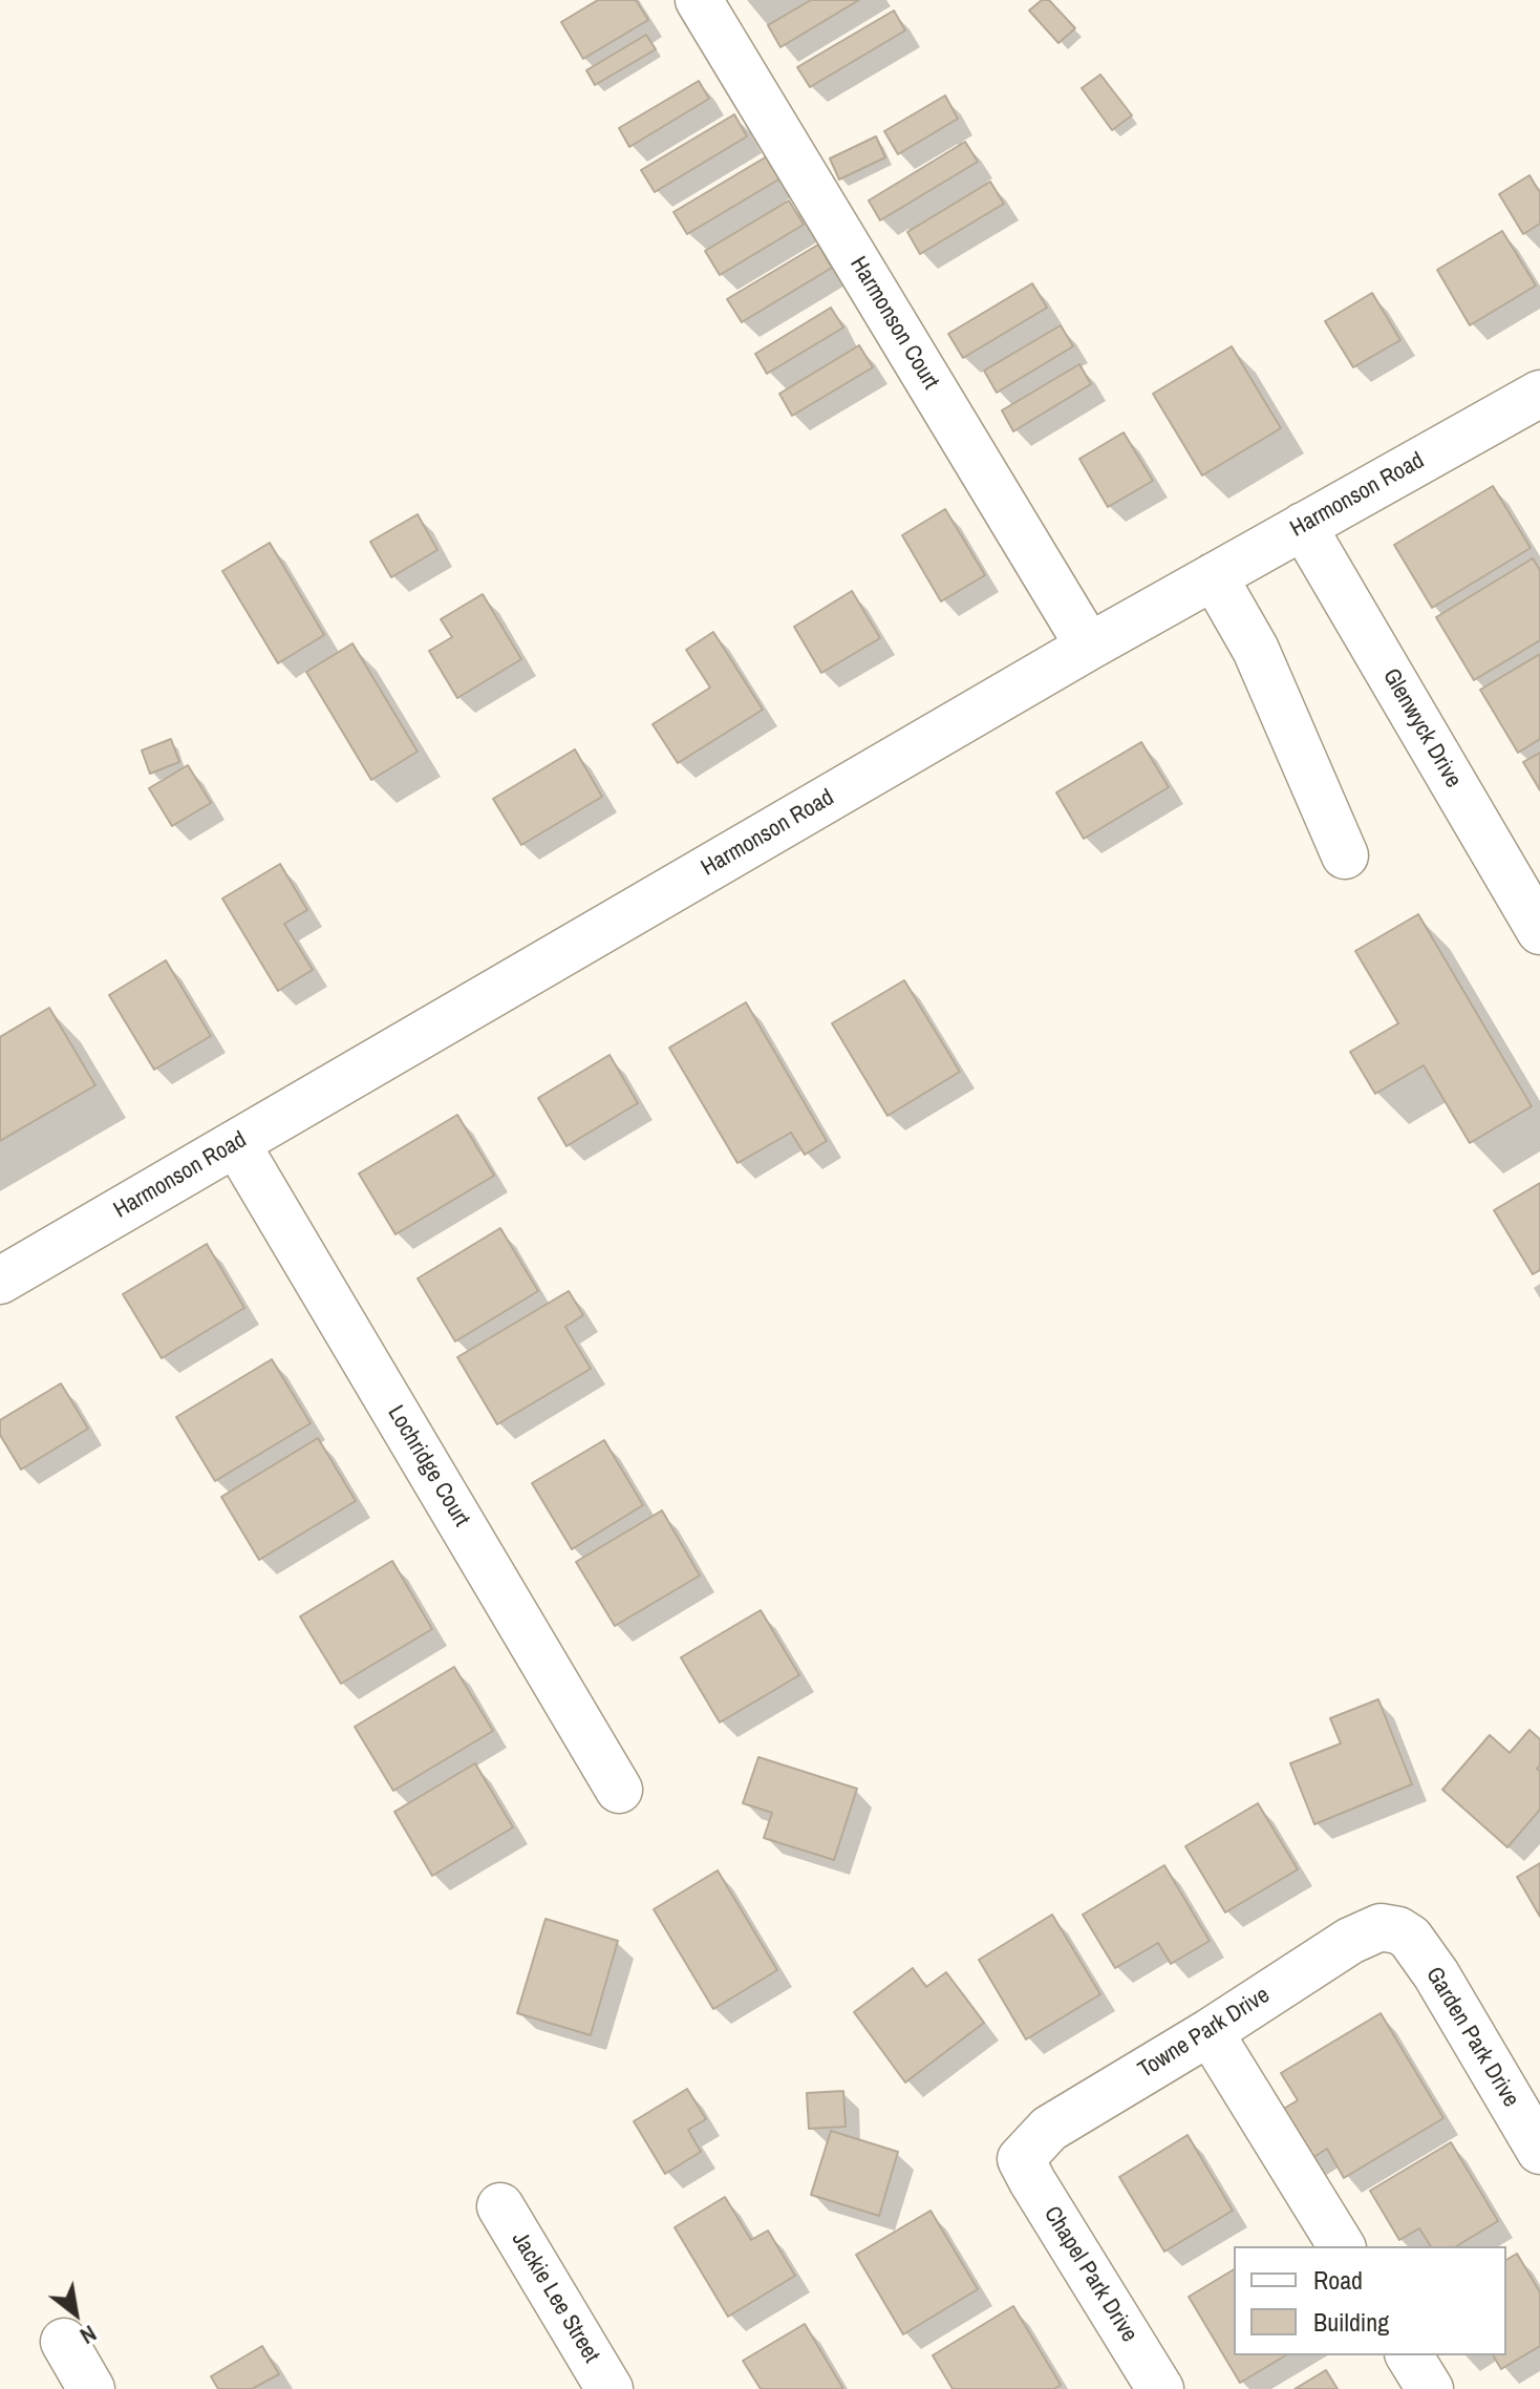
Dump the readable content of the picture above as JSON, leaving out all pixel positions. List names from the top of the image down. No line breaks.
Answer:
{"streets":{"street":["Harmonson Court","Harmonson Road","Glenwyck Drive","Lochridge Court","Towne Park Drive","Garden Park Drive","Chapel Park Drive","Jackie Lee Street"]},"crossings":[["Harmonson Court","Harmonson Road"],["Harmonson Road","Glenwyck Drive"],["Harmonson Road","Lochridge Court"],["Towne Park Drive","Garden Park Drive"],["Towne Park Drive","Chapel Park Drive"]],"legend":["Road","Building"],"north":"bottom right"}
